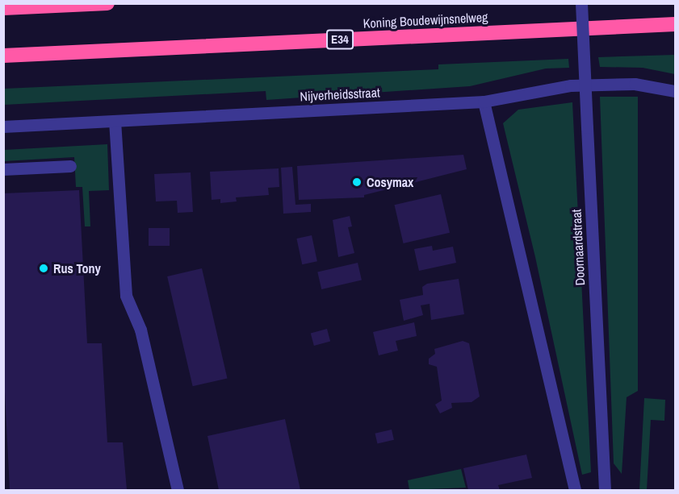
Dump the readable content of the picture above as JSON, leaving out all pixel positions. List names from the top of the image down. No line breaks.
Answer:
{"streets":{"highway":["Koning Boudewijnsnelweg","E34"],"street":["Nijverheidsstraat","Doornaardstraat"]},"places":["Cosymax","Rus Tony"]}
